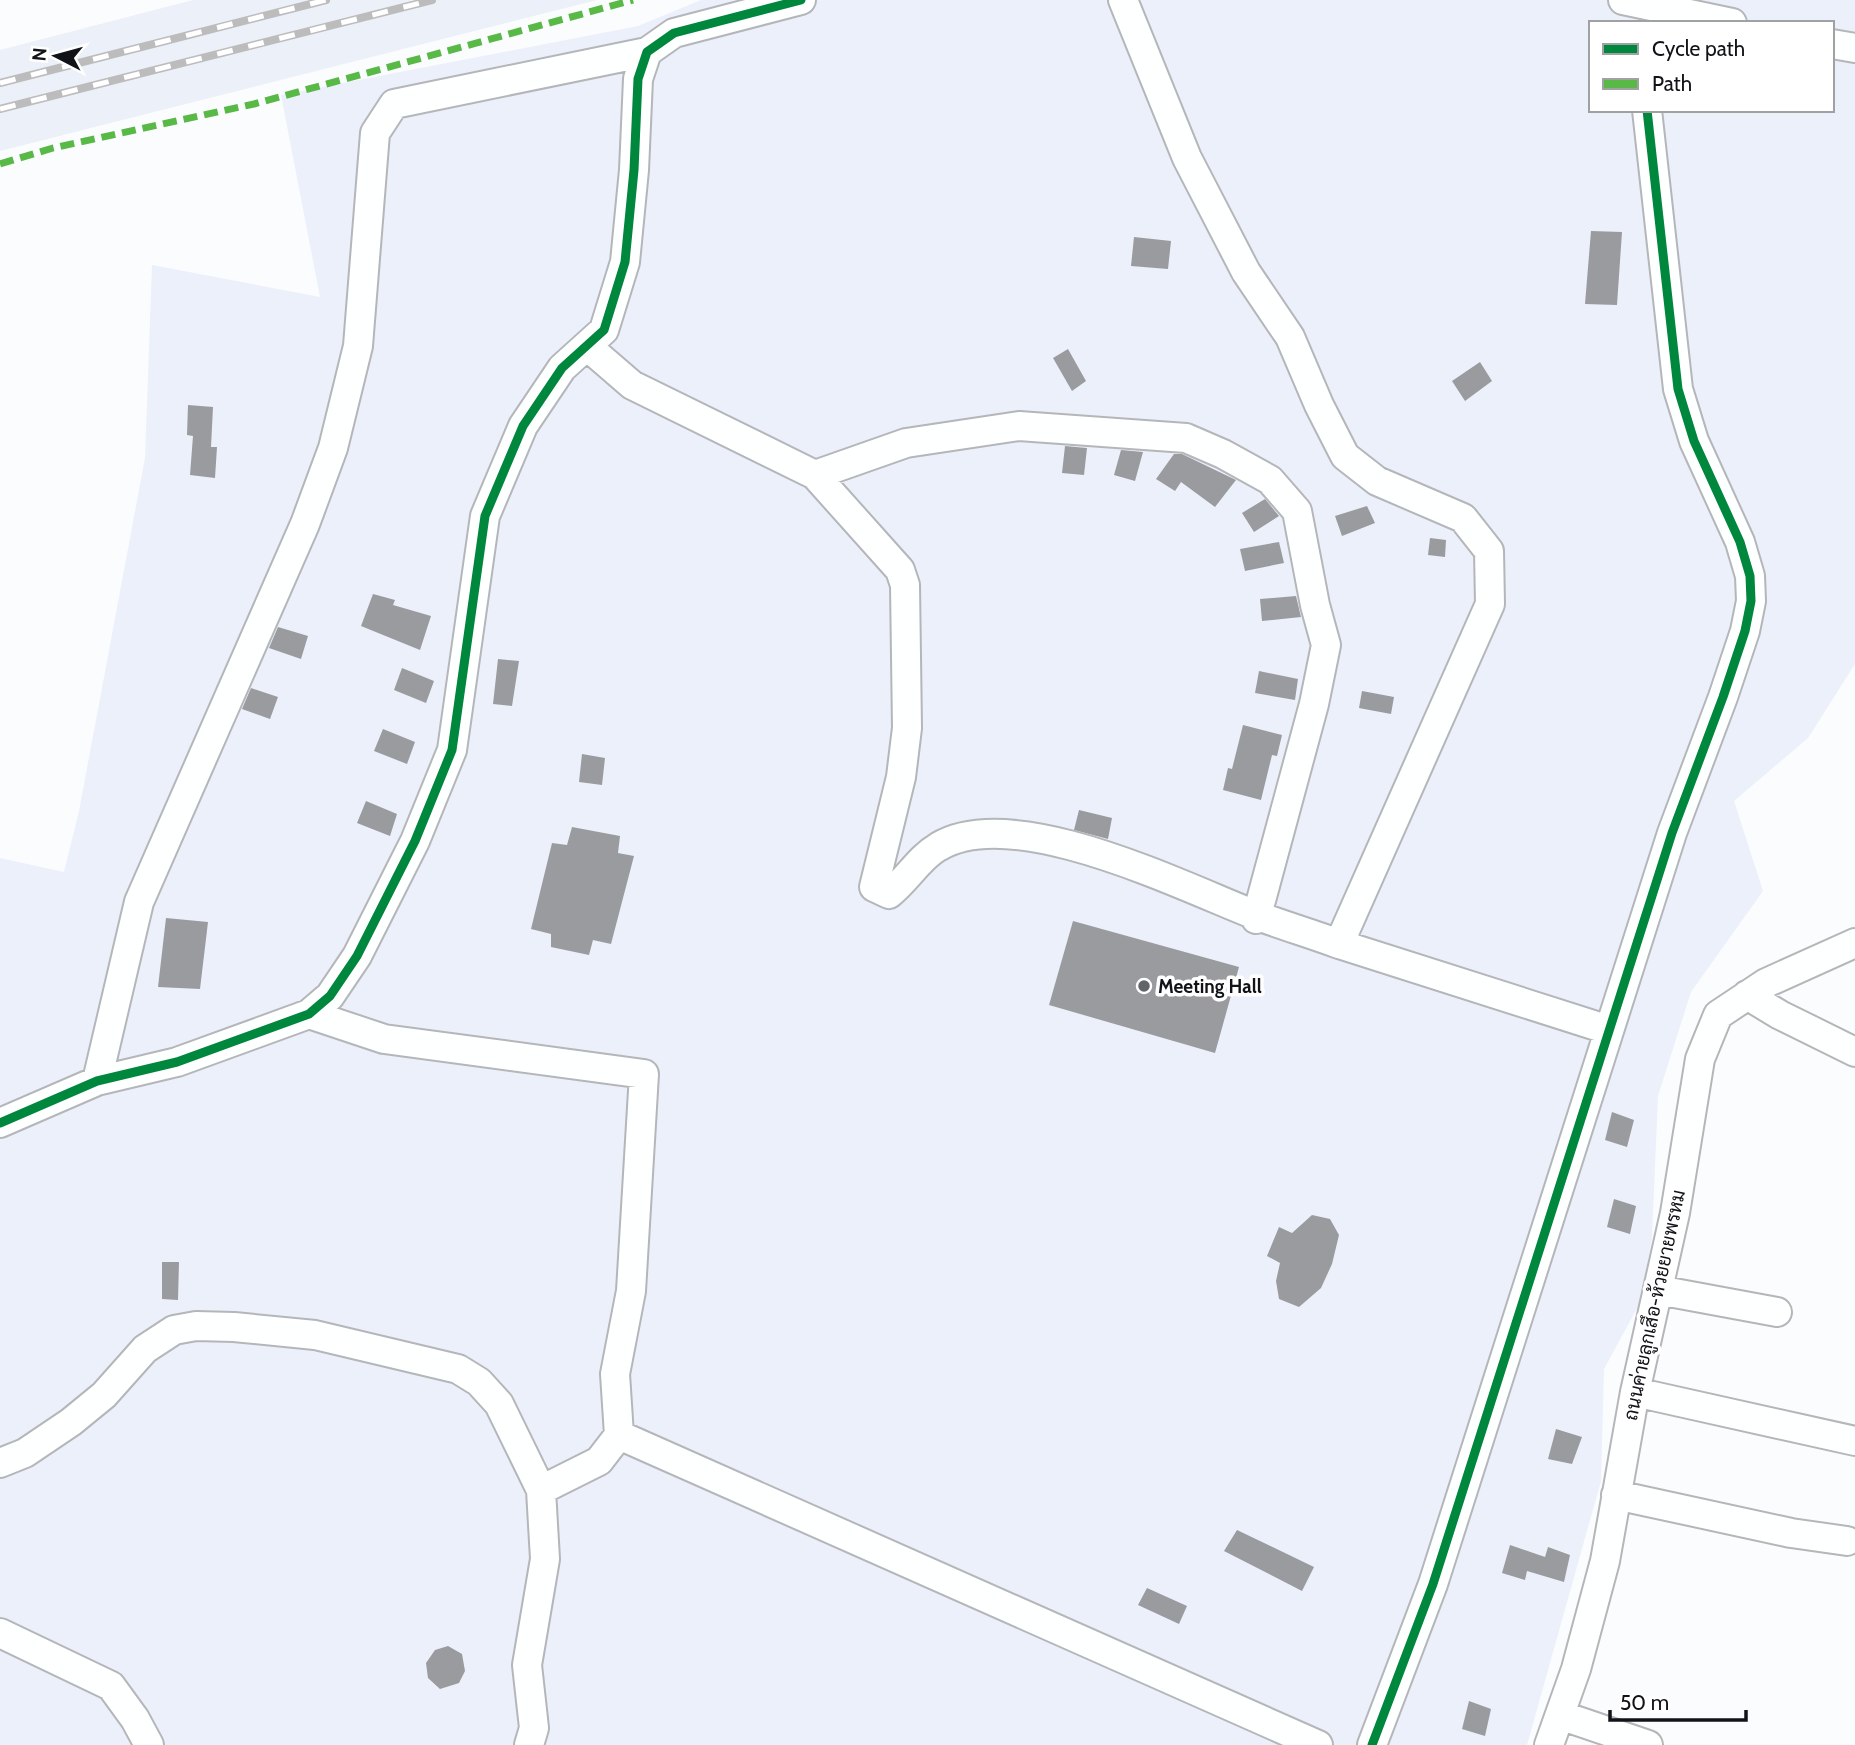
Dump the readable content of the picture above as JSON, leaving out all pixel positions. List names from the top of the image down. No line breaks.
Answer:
{"streets":{"street":["ถนนค่ายลูกเสึอ-ห้วยยายพรหม"]},"places":["Meeting Hall"],"legend":["Cycle path","Path"],"scale_bar":"50 m","north":"left"}
